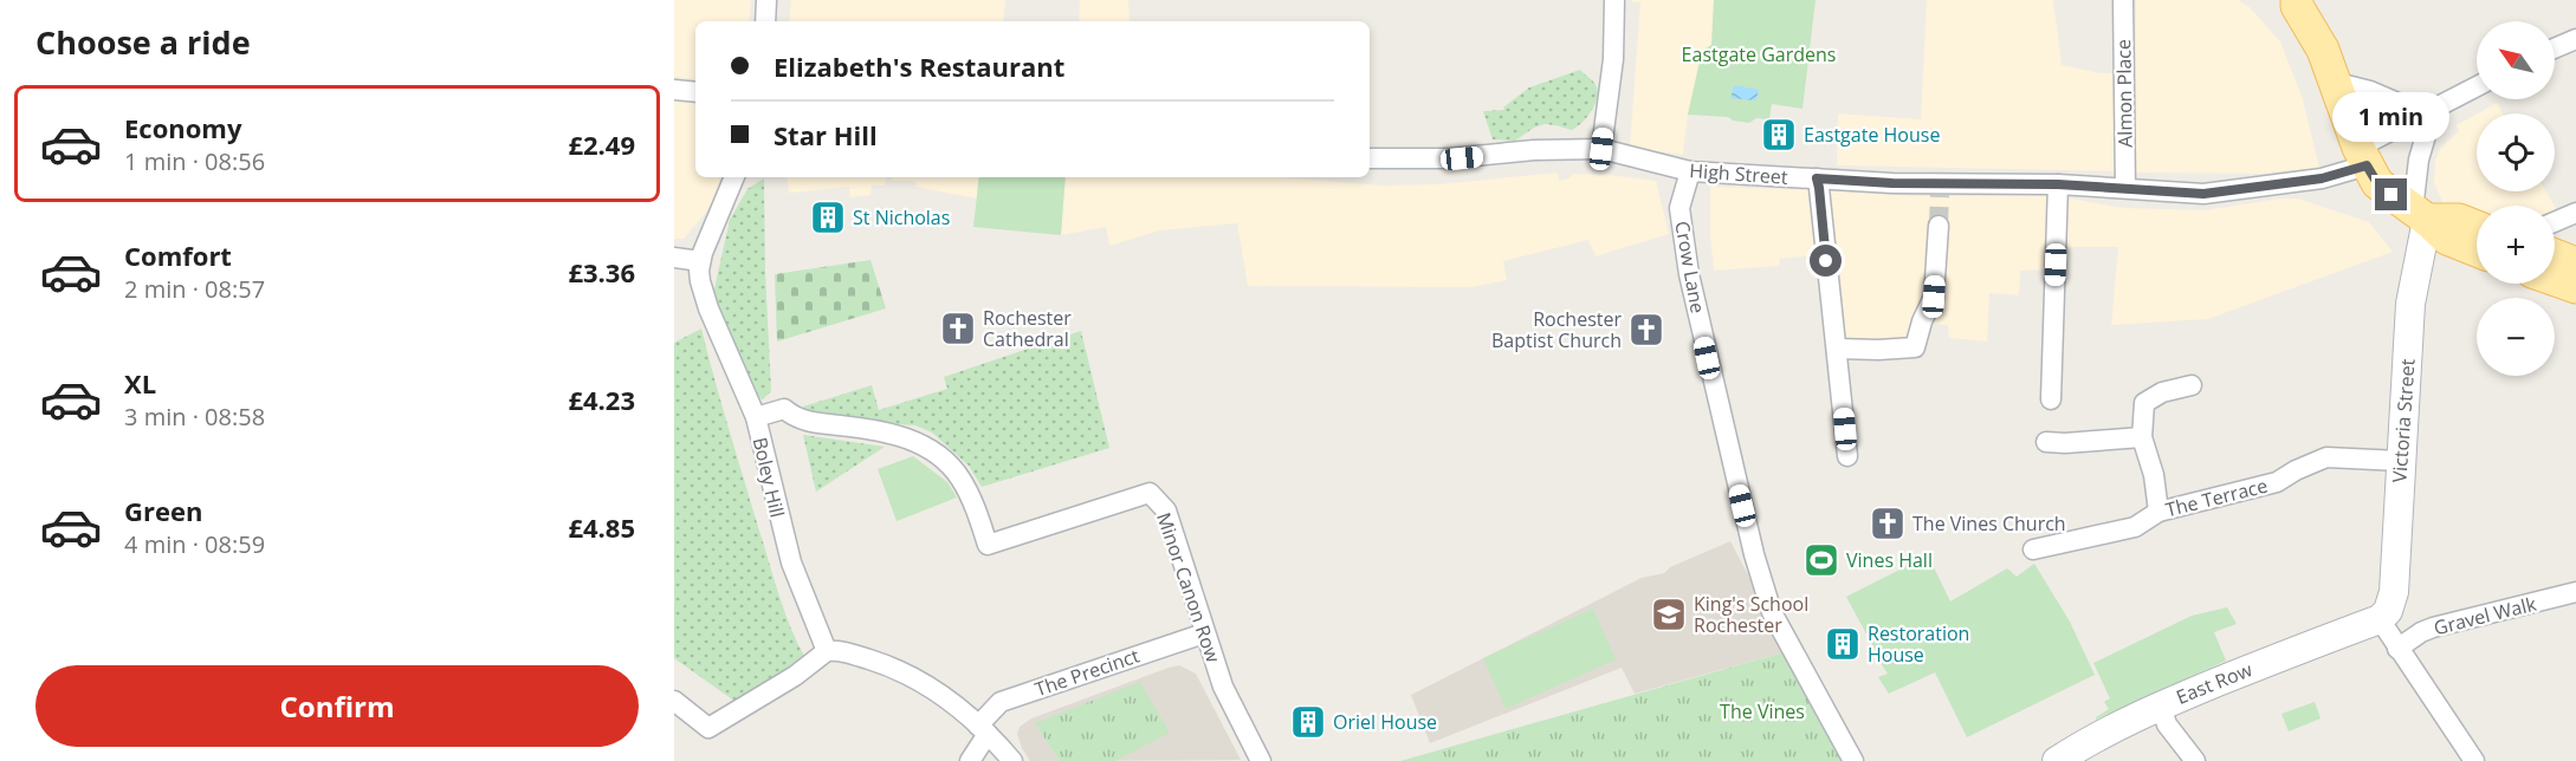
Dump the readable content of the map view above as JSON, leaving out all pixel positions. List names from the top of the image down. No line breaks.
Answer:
{"streets":{"main road":["Victoria Street","East Row"],"street":["Almon Place","High Street","Crow Lane","Boley Hill","The Terrace","Minor Canon Row","Gravel Walk","The Precinct"]},"crossings":[["Almon Place","High Street"],["High Street","Crow Lane"],["Victoria Street","The Terrace"],["Victoria Street","East Row"],["Boley Hill","Minor Canon Row"],["Minor Canon Row","The Precinct"]],"parks":["Eastgate Gardens","The Vines"],"places":{"building":["Eastgate House","St Nicholas","Restoration House","Oriel House"],"church":["Rochester Cathedral","Rochester Baptist Church","The Vines Church"],"sports":["Vines Hall"],"school or university":["King's School Rochester"]},"north":"top left","page":{"heading":"Choose a ride","map_buttons":["+","−"],"banner":["Elizabeth's Restaurant","Star Hill"],"list":[{"name":"Economy","note":"1 min · 08:56","value":"£2.49"},{"name":"Comfort","note":"2 min · 08:57","value":"£3.36"},{"name":"XL","note":"3 min · 08:58","value":"£4.23"},{"name":"Green","note":"4 min · 08:59","value":"£4.85"}],"bubble":"1 min","buttons":"Confirm"}}
